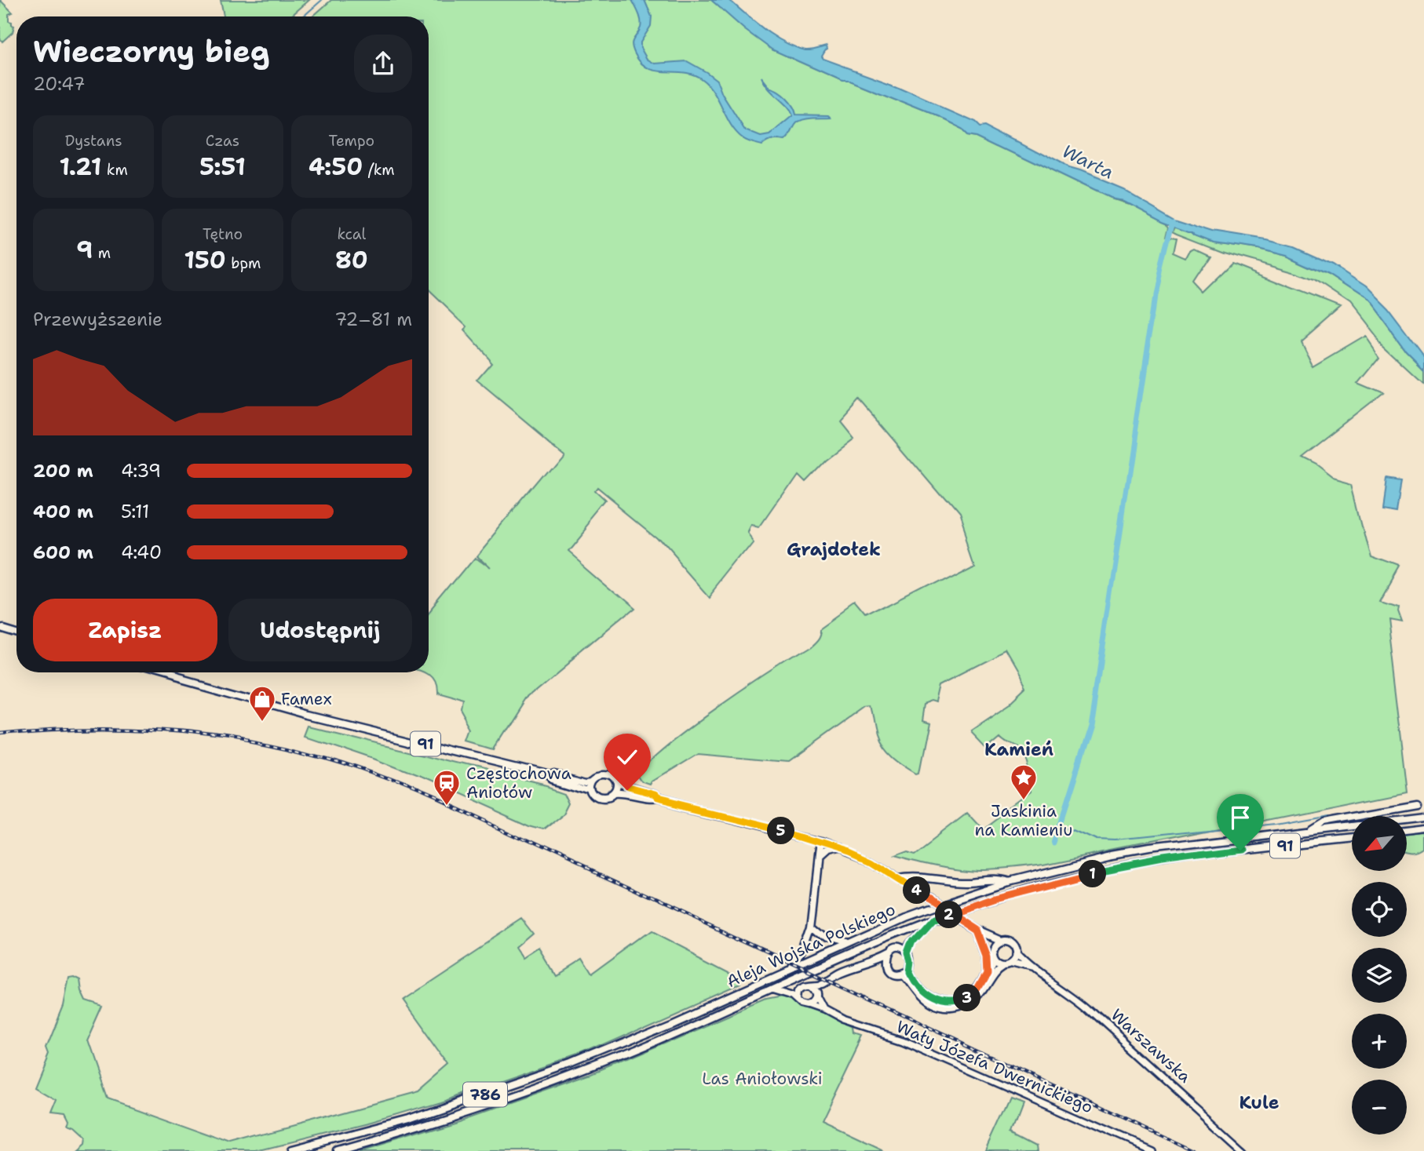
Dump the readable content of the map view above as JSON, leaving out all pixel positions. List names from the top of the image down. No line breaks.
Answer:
{"streets":{"main road":["91","Aleja Wojska Polskiego","786"],"street":["Warszawska","Wały Józefa Dwernickiego"]},"crossings":[["91","Warszawska"]],"districts":["Grajdołek","Kamień","Kule"],"water":["Warta"],"parks":["Las Aniołowski"],"places":{"shop":["Famex"],"place":["Jaskinia na Kamieniu"],"station":["Częstochowa Aniołów"]},"north":"bottom left","page":{"heading":["Wieczorny bieg","20:47"],"stats":[["Dystans","1.21 km"],["Czas","5:51"],["Tempo","4:50 /km"],["9 m"],["Tętno","150 bpm"],["kcal","80"]],"chart":["Przewyższenie","72–81 m"],"list":[{"name":"200 m","note":"4:39"},{"name":"400 m","note":"5:11"},{"name":"600 m","note":"4:40"}],"buttons":["Zapisz","Udostępnij"],"map_buttons":["+","−"],"pins":["5","1","4","2","3"]}}
